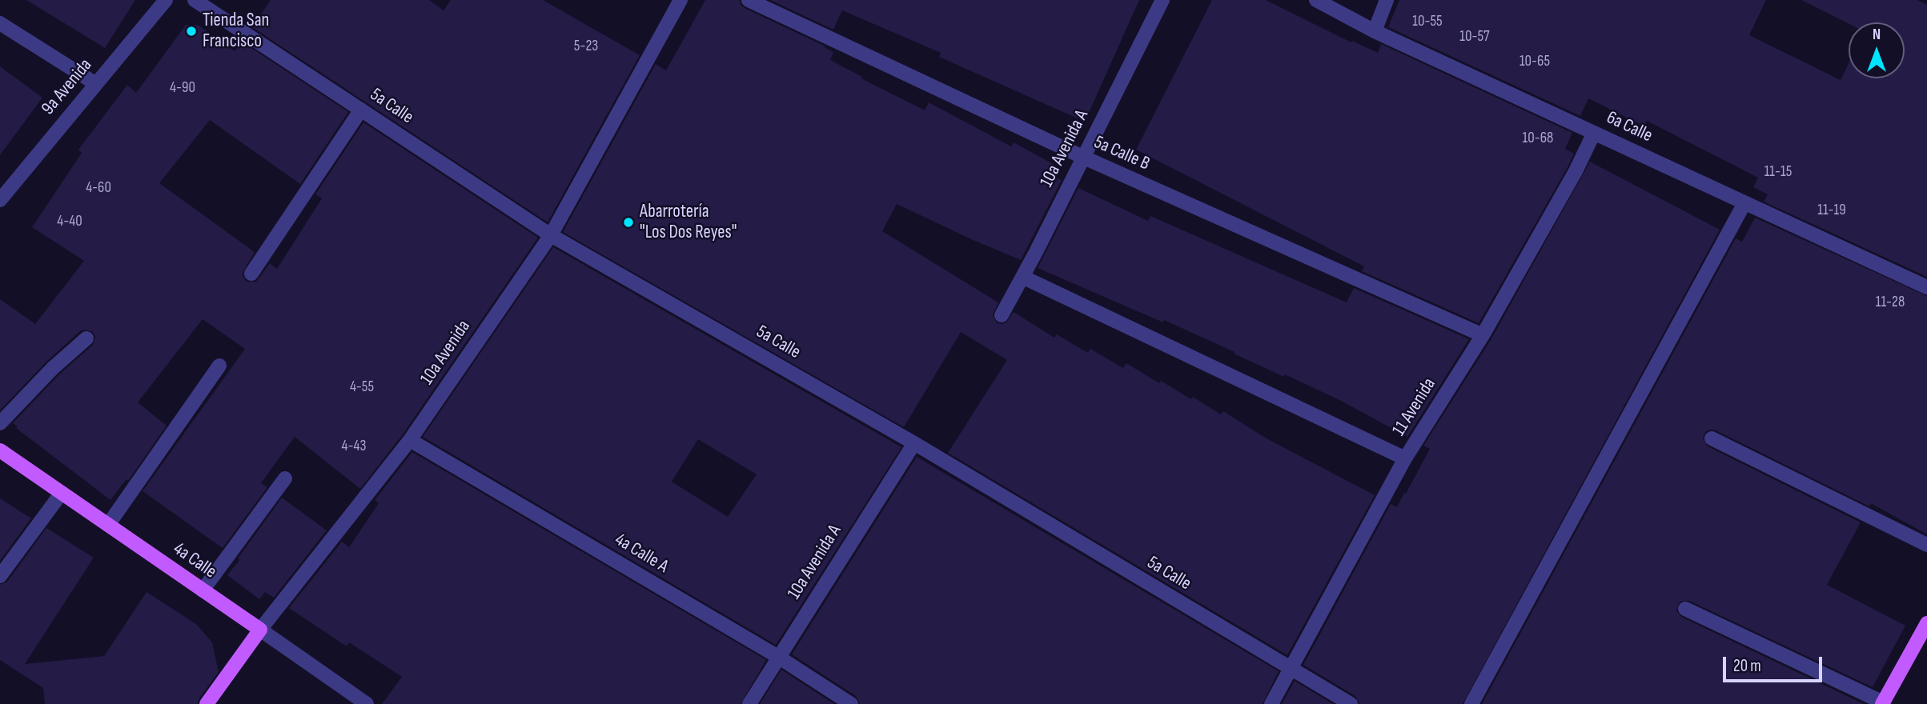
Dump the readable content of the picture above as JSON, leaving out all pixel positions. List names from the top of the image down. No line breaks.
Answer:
{"streets":{"main road":["10a Avenida","4a Calle"],"street":["9a Avenida","5a Calle","6a Calle","10a Avenida A","5a Calle B","11 Avenida","4a Calle A"]},"crossings":[["5a Calle","10a Avenida A"],["5a Calle","10a Avenida"],["5a Calle","11 Avenida"],["6a Calle","11 Avenida"],["10a Avenida A","5a Calle B"],["10a Avenida A","4a Calle A"],["5a Calle B","11 Avenida"],["10a Avenida","4a Calle A"],["10a Avenida","4a Calle"]],"places":["Tienda San Francisco","Abarrotería \"Los Dos Reyes\""],"house_numbers":["10-55","10-57","5-23","10-65","4-90","10-68","11-15","4-60","11-19","4-40","11-28","4-55","4-43"],"scale_bar":"20 m","north":"top"}
